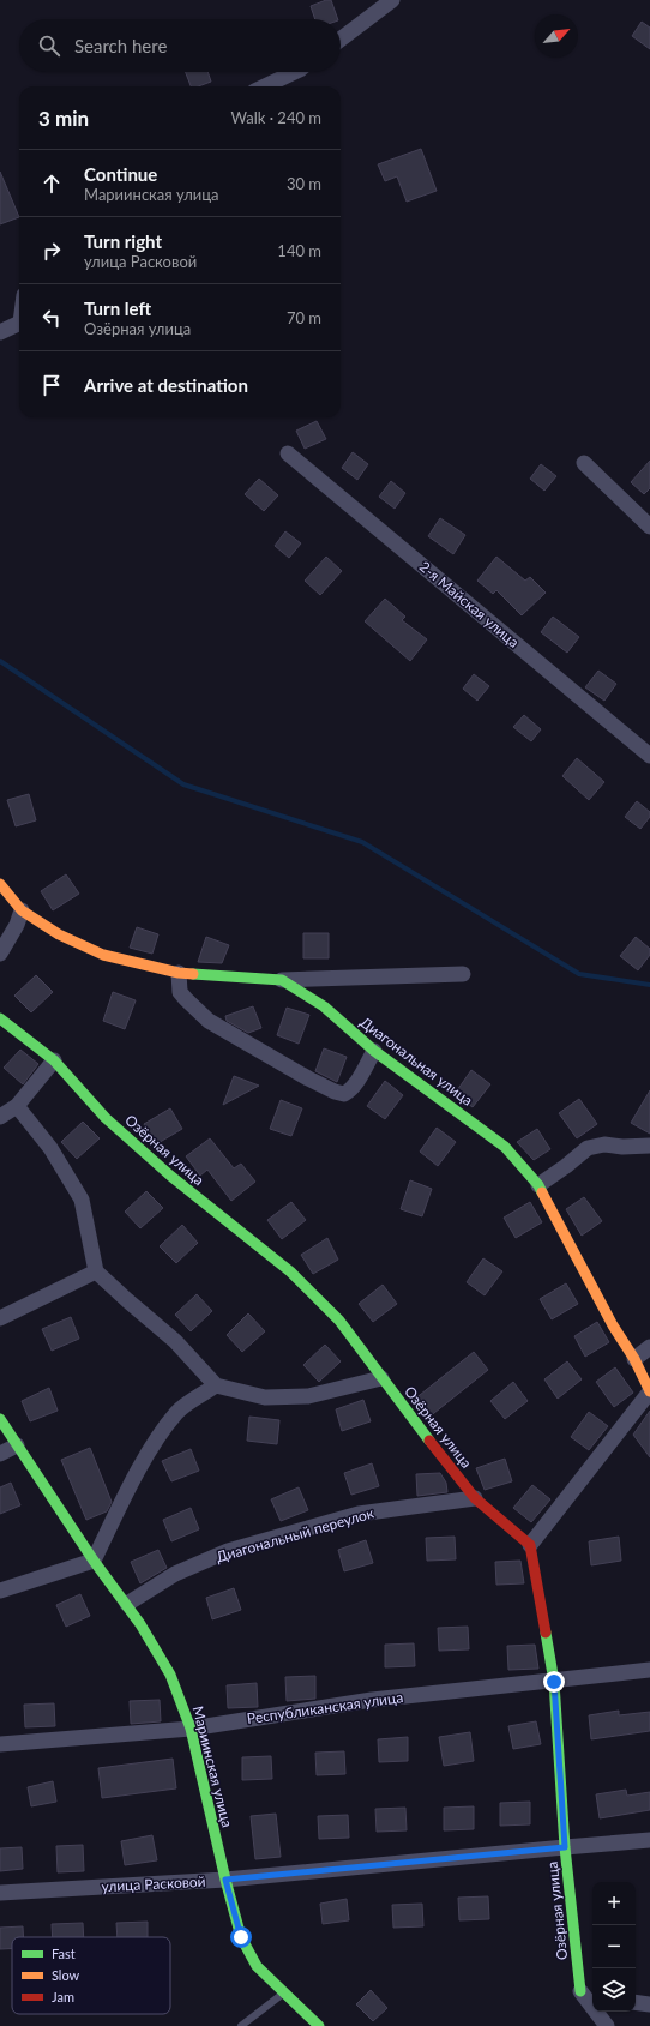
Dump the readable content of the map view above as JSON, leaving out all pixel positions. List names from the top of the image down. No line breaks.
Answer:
{"streets":{"street":["2-я Майская улица","Диагональная улица","Озёрная улица","Диагональный переулок","Республиканская улица","Мариинская улица","улица Расковой"]},"crossings":[["Озёрная улица","Диагональный переулок"],["Озёрная улица","Республиканская улица"],["Озёрная улица","улица Расковой"],["Диагональный переулок","Мариинская улица"],["Республиканская улица","Мариинская улица"],["Мариинская улица","улица Расковой"]],"legend":["Fast","Slow","Jam"],"north":"top right","page":{"search":"Search here","heading":["3 min","Walk · 240 m"],"list":[["Continue","Мариинская улица","30 m"],["Turn right","улица Расковой","140 m"],["Turn left","Озёрная улица","70 m"],"Arrive at destination"],"map_buttons":["+","−"]}}
